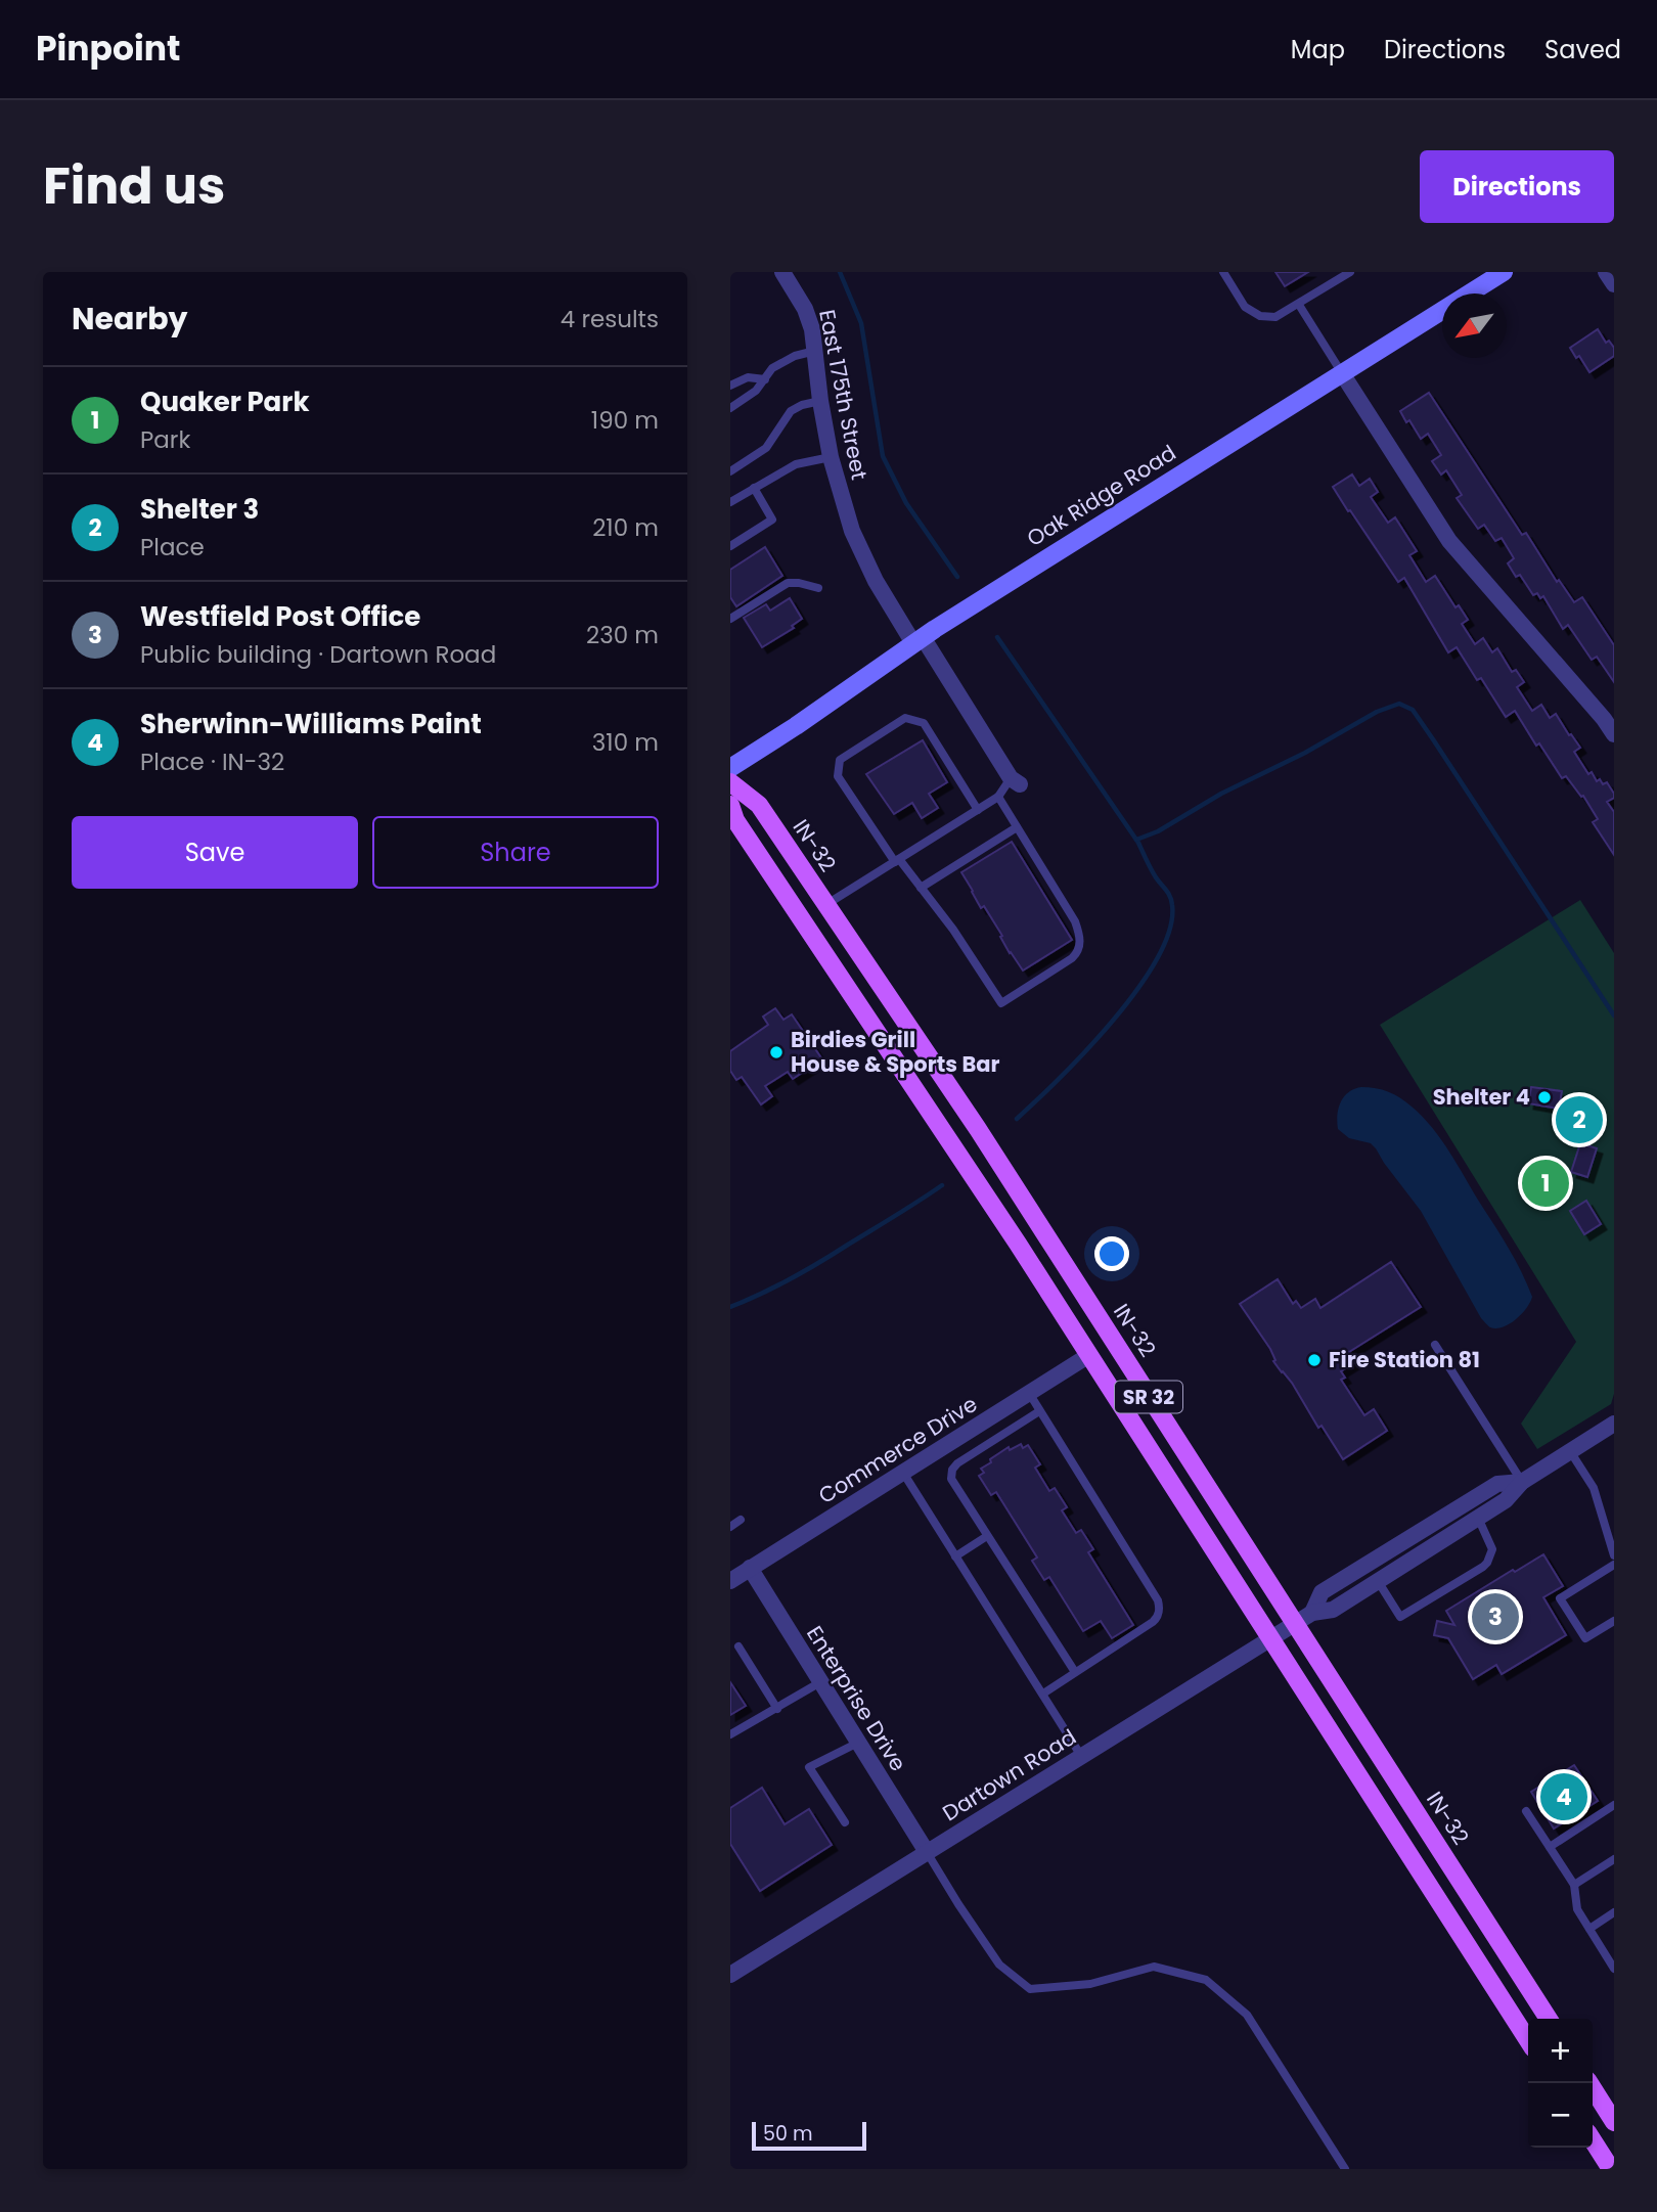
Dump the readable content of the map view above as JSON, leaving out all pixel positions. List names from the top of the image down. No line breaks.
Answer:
{"streets":{"main road":["IN-32","SR 32"],"street":["East 175th Street","Oak Ridge Road","Commerce Drive","Enterprise Drive","Dartown Road"]},"crossings":[["East 175th Street","Oak Ridge Road"],["IN-32","Dartown Road"],["SR 32","Commerce Drive"],["SR 32","Dartown Road"],["Commerce Drive","Enterprise Drive"],["Enterprise Drive","Dartown Road"]],"places":["Birdies Grill House & Sports Bar","Shelter 4","Fire Station 81"],"scale_bar":"50 m","north":"bottom left","page":{"header":"Pinpoint","nav":["Map","Directions","Saved"],"title":"Find us","buttons":["Directions",["Save","Share"]],"heading":["Nearby","4 results"],"list":[{"mark":"1","name":"Quaker Park","note":"Park","value":"190 m"},{"mark":"2","name":"Shelter 3","note":"Place","value":"210 m"},{"mark":"3","name":"Westfield Post Office","note":"Public building · Dartown Road","value":"230 m"},{"mark":"4","name":"Sherwinn-Williams Paint","note":"Place · IN-32","value":"310 m"}],"pins":["2","1","3","4"],"map_buttons":["+","−"],"scale":"50 m"}}
